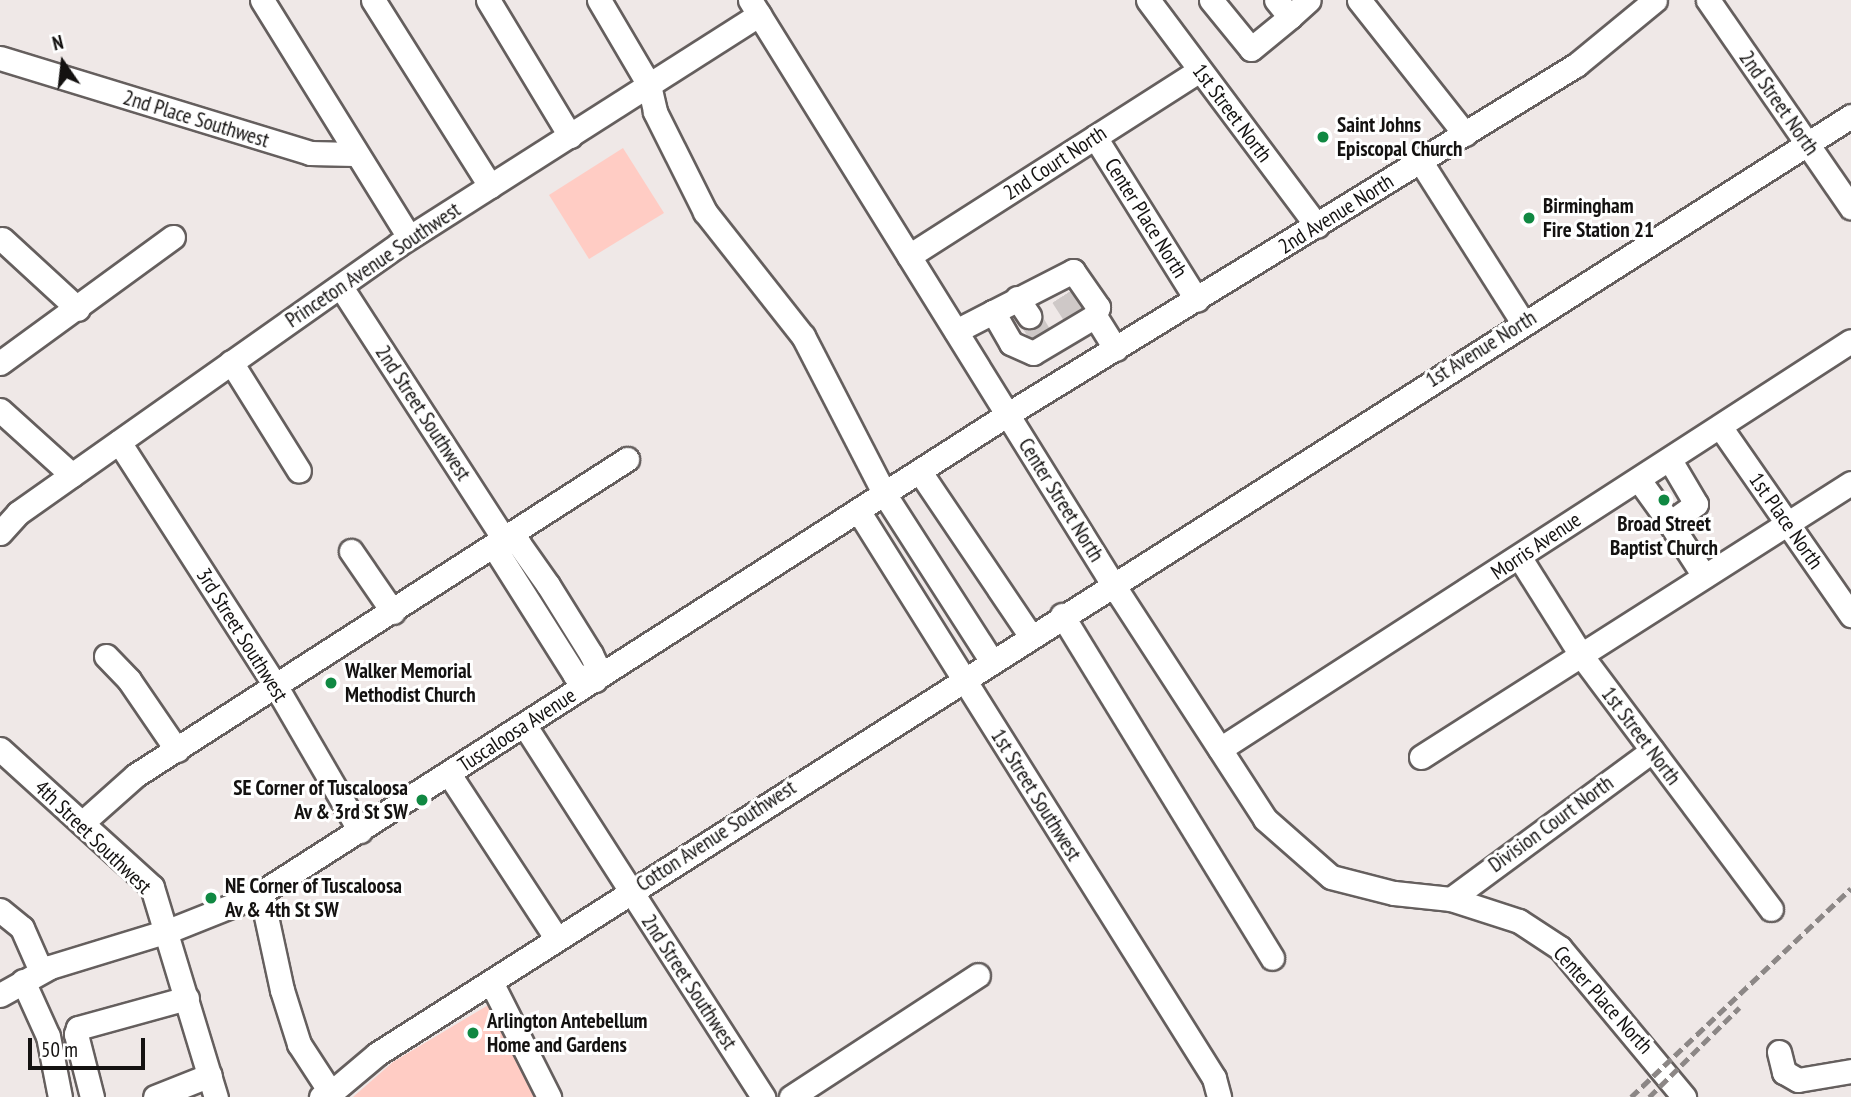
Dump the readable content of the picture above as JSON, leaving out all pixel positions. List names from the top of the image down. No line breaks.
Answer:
{"streets":{"street":["2nd Street North","1st Street North","2nd Place Southwest","2nd Court North","2nd Avenue North","Center Place North","Princeton Avenue Southwest","1st Avenue North","2nd Street Southwest","Center Street North","1st Place North","Morris Avenue","3rd Street Southwest","Tuscaloosa Avenue","1st Street Southwest","Division Court North","Cotton Avenue Southwest","4th Street Southwest"]},"crossings":[["2nd Street North","1st Avenue North"],["1st Street North","2nd Court North"],["1st Street North","2nd Avenue North"],["1st Street North","Morris Avenue"],["1st Street North","Division Court North"],["2nd Court North","Center Place North"],["2nd Court North","Center Street North"],["2nd Avenue North","Center Place North"],["2nd Avenue North","Center Street North"],["2nd Avenue North","Tuscaloosa Avenue"],["Center Place North","Center Street North"],["Center Place North","Division Court North"],["Princeton Avenue Southwest","2nd Street Southwest"],["Princeton Avenue Southwest","Center Street North"],["Princeton Avenue Southwest","3rd Street Southwest"],["1st Avenue North","Center Street North"],["1st Avenue North","Cotton Avenue Southwest"],["2nd Street Southwest","Tuscaloosa Avenue"],["2nd Street Southwest","Cotton Avenue Southwest"],["Center Street North","Morris Avenue"],["Center Street North","Tuscaloosa Avenue"],["Center Street North","Division Court North"],["Center Street North","Cotton Avenue Southwest"],["1st Place North","Morris Avenue"],["3rd Street Southwest","Tuscaloosa Avenue"],["Tuscaloosa Avenue","1st Street Southwest"],["Tuscaloosa Avenue","4th Street Southwest"],["1st Street Southwest","Cotton Avenue Southwest"]],"places":["Saint Johns Episcopal Church","Birmingham Fire Station 21","Broad Street Baptist Church","Walker Memorial Methodist Church","SE Corner of Tuscaloosa Av & 3rd St SW","NE Corner of Tuscaloosa Av & 4th St SW","Arlington Antebellum Home and Gardens"],"scale_bar":"50 m","north":"top"}
